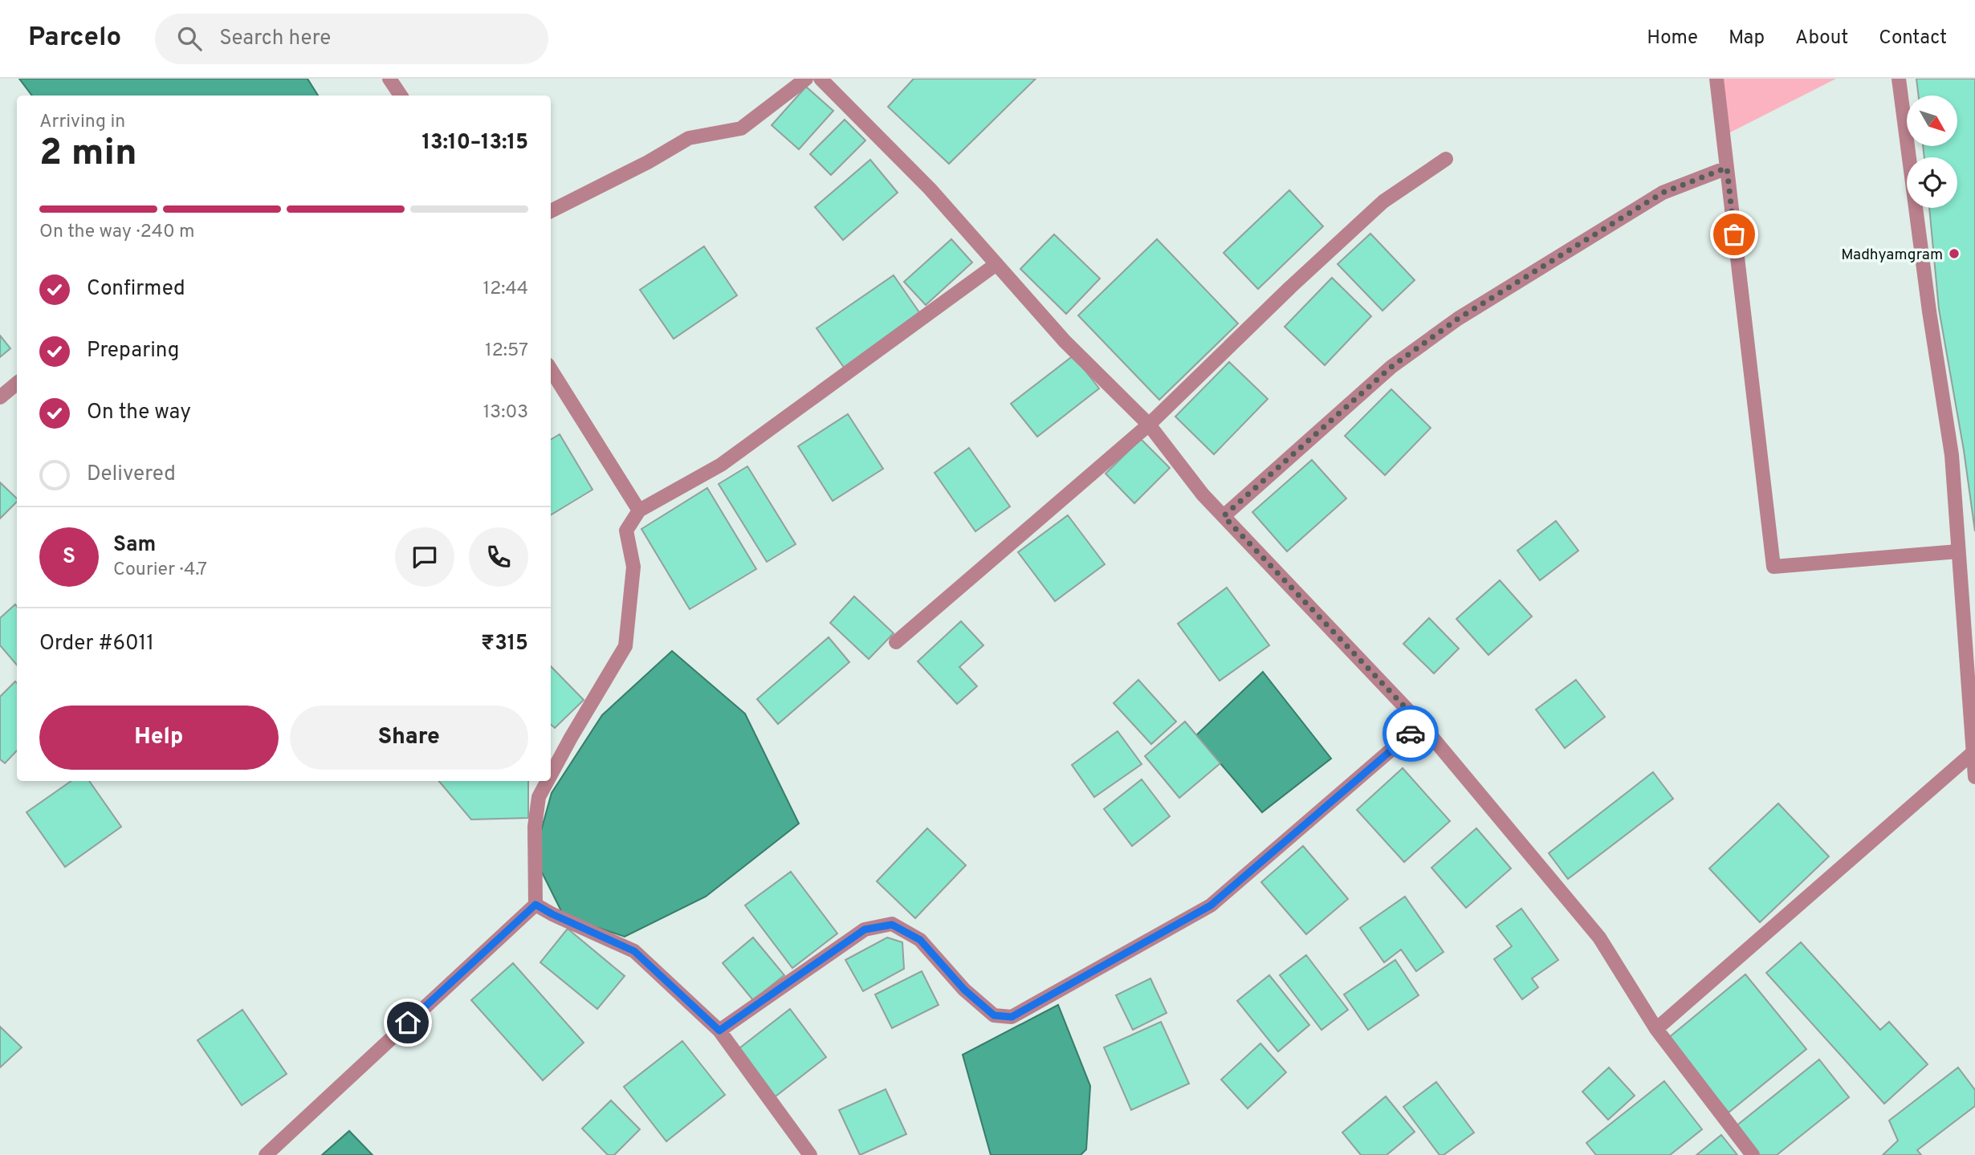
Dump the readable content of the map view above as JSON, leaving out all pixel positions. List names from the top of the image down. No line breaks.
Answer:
{"places":["Madhyamgram"],"north":"bottom right","page":{"header":"Parcelo","search":"Search here","nav":["Home","Map","About","Contact"],"heading":["2 min","Arriving in","13:10–13:15"],"panel":["Sam","Courier · 4.7","Order #6011","₹315"],"bar":"On the way · 240 m","list":[["Confirmed","12:44"],["Preparing","12:57"],["On the way","13:03"],"Delivered"],"round":"S","buttons":["Help","Share"]}}
